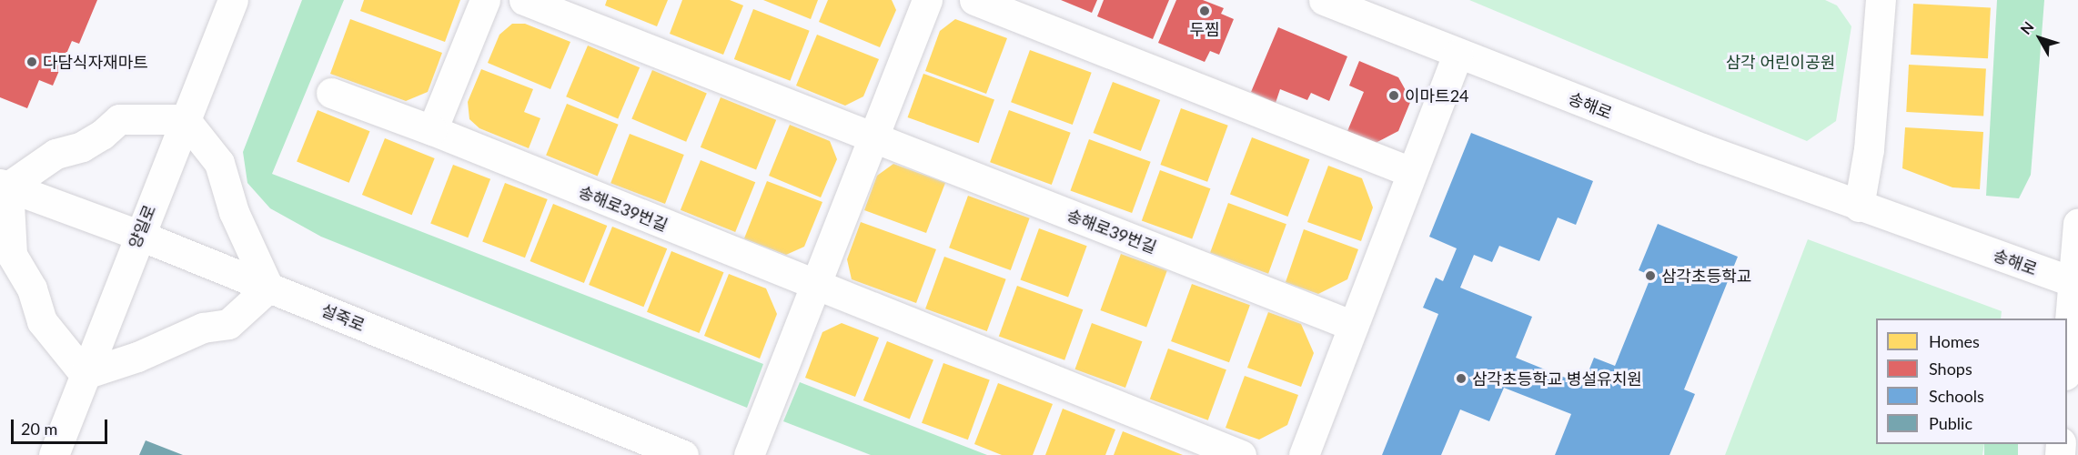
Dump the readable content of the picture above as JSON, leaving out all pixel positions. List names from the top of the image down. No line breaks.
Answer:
{"streets":{"street":["송해로","송해로39번길","양일로","설죽로"]},"crossings":[["양일로","설죽로"]],"parks":["삼각 어린이공원"],"places":["두찜","다담식자재마트","이마트24","삼각초등학교","삼각초등학교 병설유치원"],"legend":["Homes","Shops","Schools","Public"],"scale_bar":"20 m","north":"top left"}
